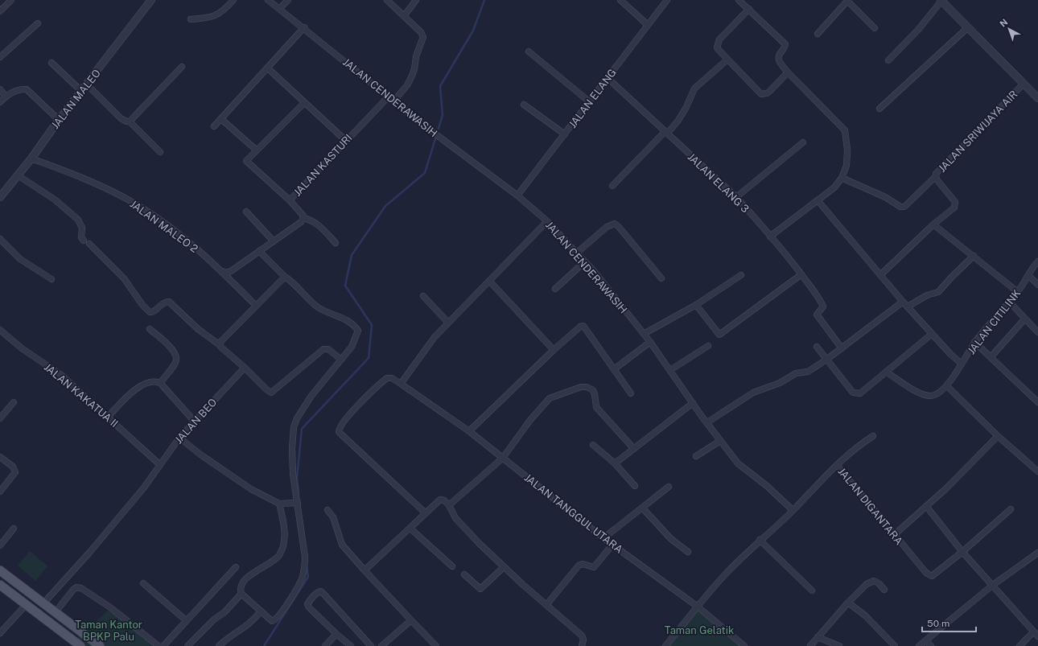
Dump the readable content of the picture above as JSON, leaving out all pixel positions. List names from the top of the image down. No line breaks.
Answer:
{"streets":{"street":["JALAN CENDERAWASIH","JALAN ELANG","JALAN MALEO","JALAN SRIWIJAYA AIR","JALAN KASTURI","JALAN ELANG 3","JALAN MALEO 2","JALAN CITILINK","JALAN KAKATUA II","JALAN BEO","JALAN DIGANTARA","JALAN TANGGUL UTARA"]},"crossings":[["JALAN CENDERAWASIH","JALAN ELANG"],["JALAN CENDERAWASIH","JALAN KASTURI"],["JALAN CENDERAWASIH","JALAN DIGANTARA"],["JALAN ELANG","JALAN ELANG 3"],["JALAN MALEO","JALAN MALEO 2"],["JALAN KAKATUA II","JALAN BEO"],["JALAN DIGANTARA","JALAN TANGGUL UTARA"]],"parks":["Taman Kantor BPKP Palu","Taman Gelatik"],"scale_bar":"50 m","north":"top left"}
